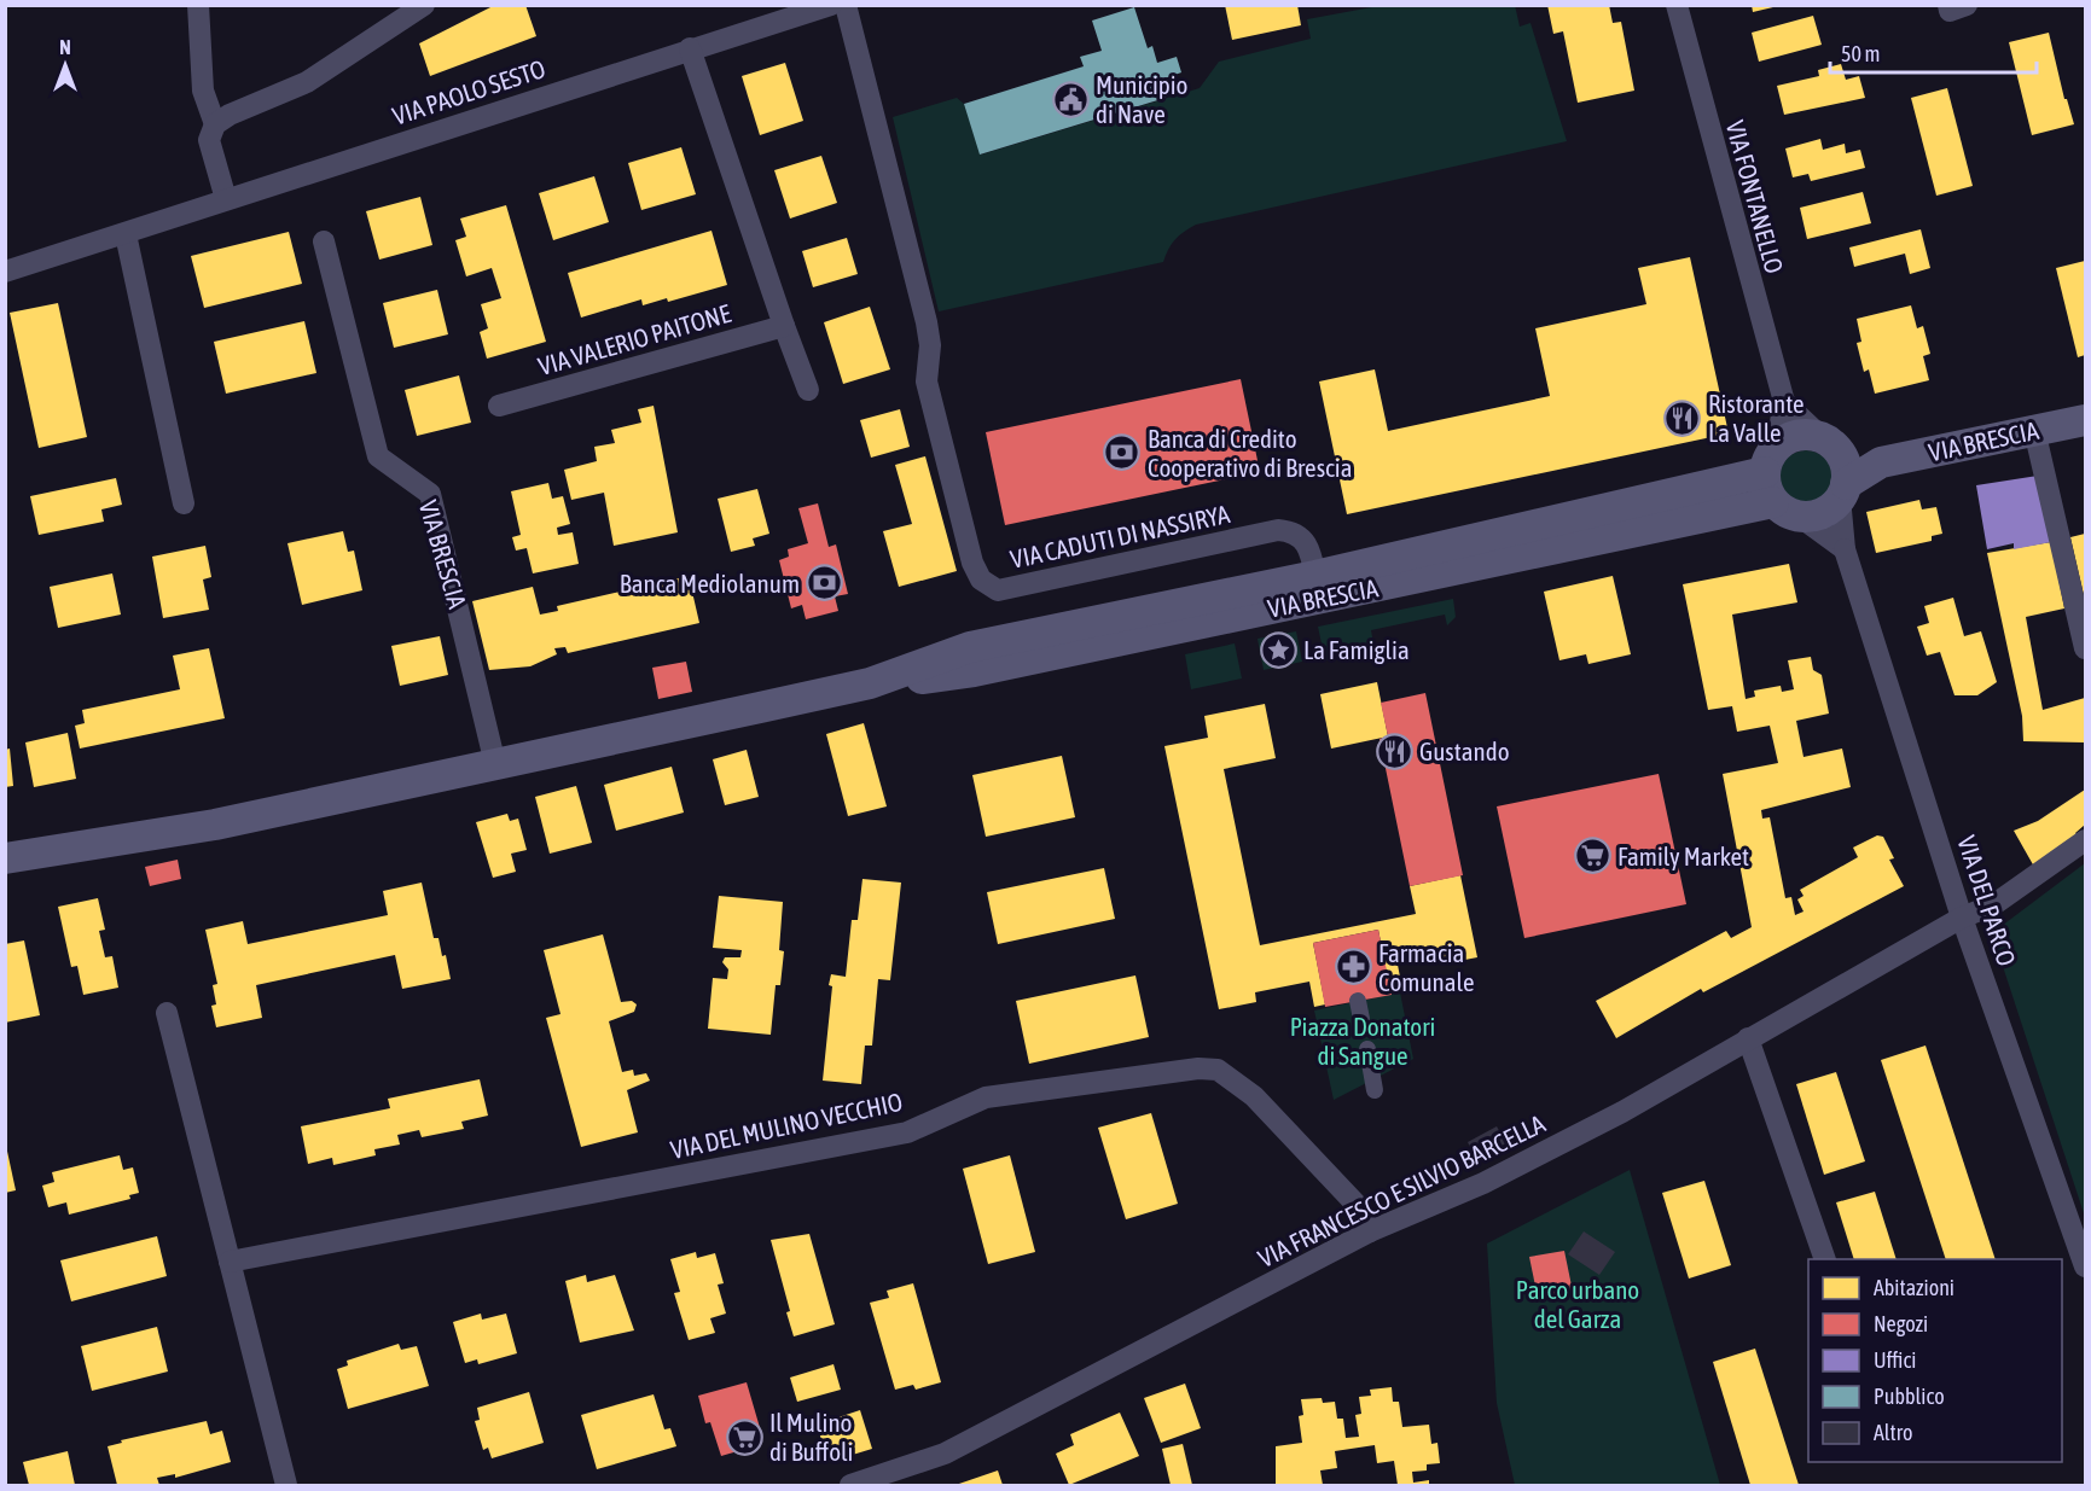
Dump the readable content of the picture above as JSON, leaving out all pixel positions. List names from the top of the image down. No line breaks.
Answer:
{"streets":{"main road":["VIA BRESCIA"],"street":["VIA PAOLO SESTO","VIA FONTANELLO","VIA VALERIO PAITONE","VIA CADUTI DI NASSIRYA","VIA DEL PARCO","VIA DEL MULINO VECCHIO","VIA FRANCESCO E SILVIO BARCELLA"]},"crossings":[["VIA FONTANELLO","VIA BRESCIA"],["VIA BRESCIA","VIA CADUTI DI NASSIRYA"],["VIA DEL PARCO","VIA FRANCESCO E SILVIO BARCELLA"],["VIA DEL MULINO VECCHIO","VIA FRANCESCO E SILVIO BARCELLA"]],"parks":["Piazza Donatori di Sangue","Parco urbano del Garza"],"places":{"public building":["Municipio di Nave"],"restaurant":["Ristorante La Valle","Gustando"],"bank":["Banca di Credito Cooperativo di Brescia","Banca Mediolanum"],"place":["La Famiglia"],"supermarket":["Family Market","Il Mulino di Buffoli"],"pharmacy":["Farmacia Comunale"]},"legend":["Abitazioni","Negozi","Uffici","Pubblico","Altro"],"scale_bar":"50 m","north":"top"}
